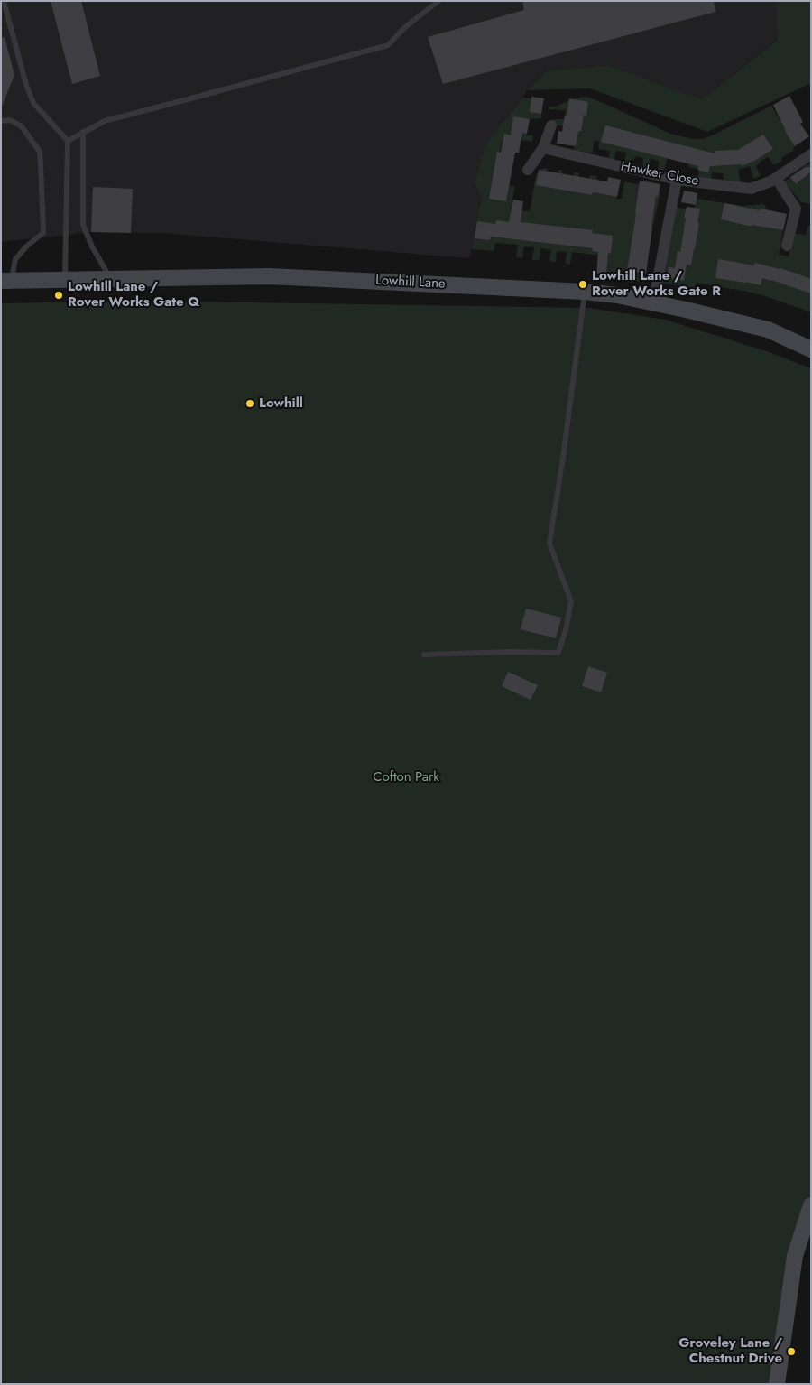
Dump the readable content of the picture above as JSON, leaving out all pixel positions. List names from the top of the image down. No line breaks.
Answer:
{"streets":{"street":["Hawker Close","Lowhill Lane"]},"parks":["Cofton Park"],"places":["Lowhill Lane / Rover Works Gate R","Lowhill Lane / Rover Works Gate Q","Lowhill","Groveley Lane / Chestnut Drive"]}
